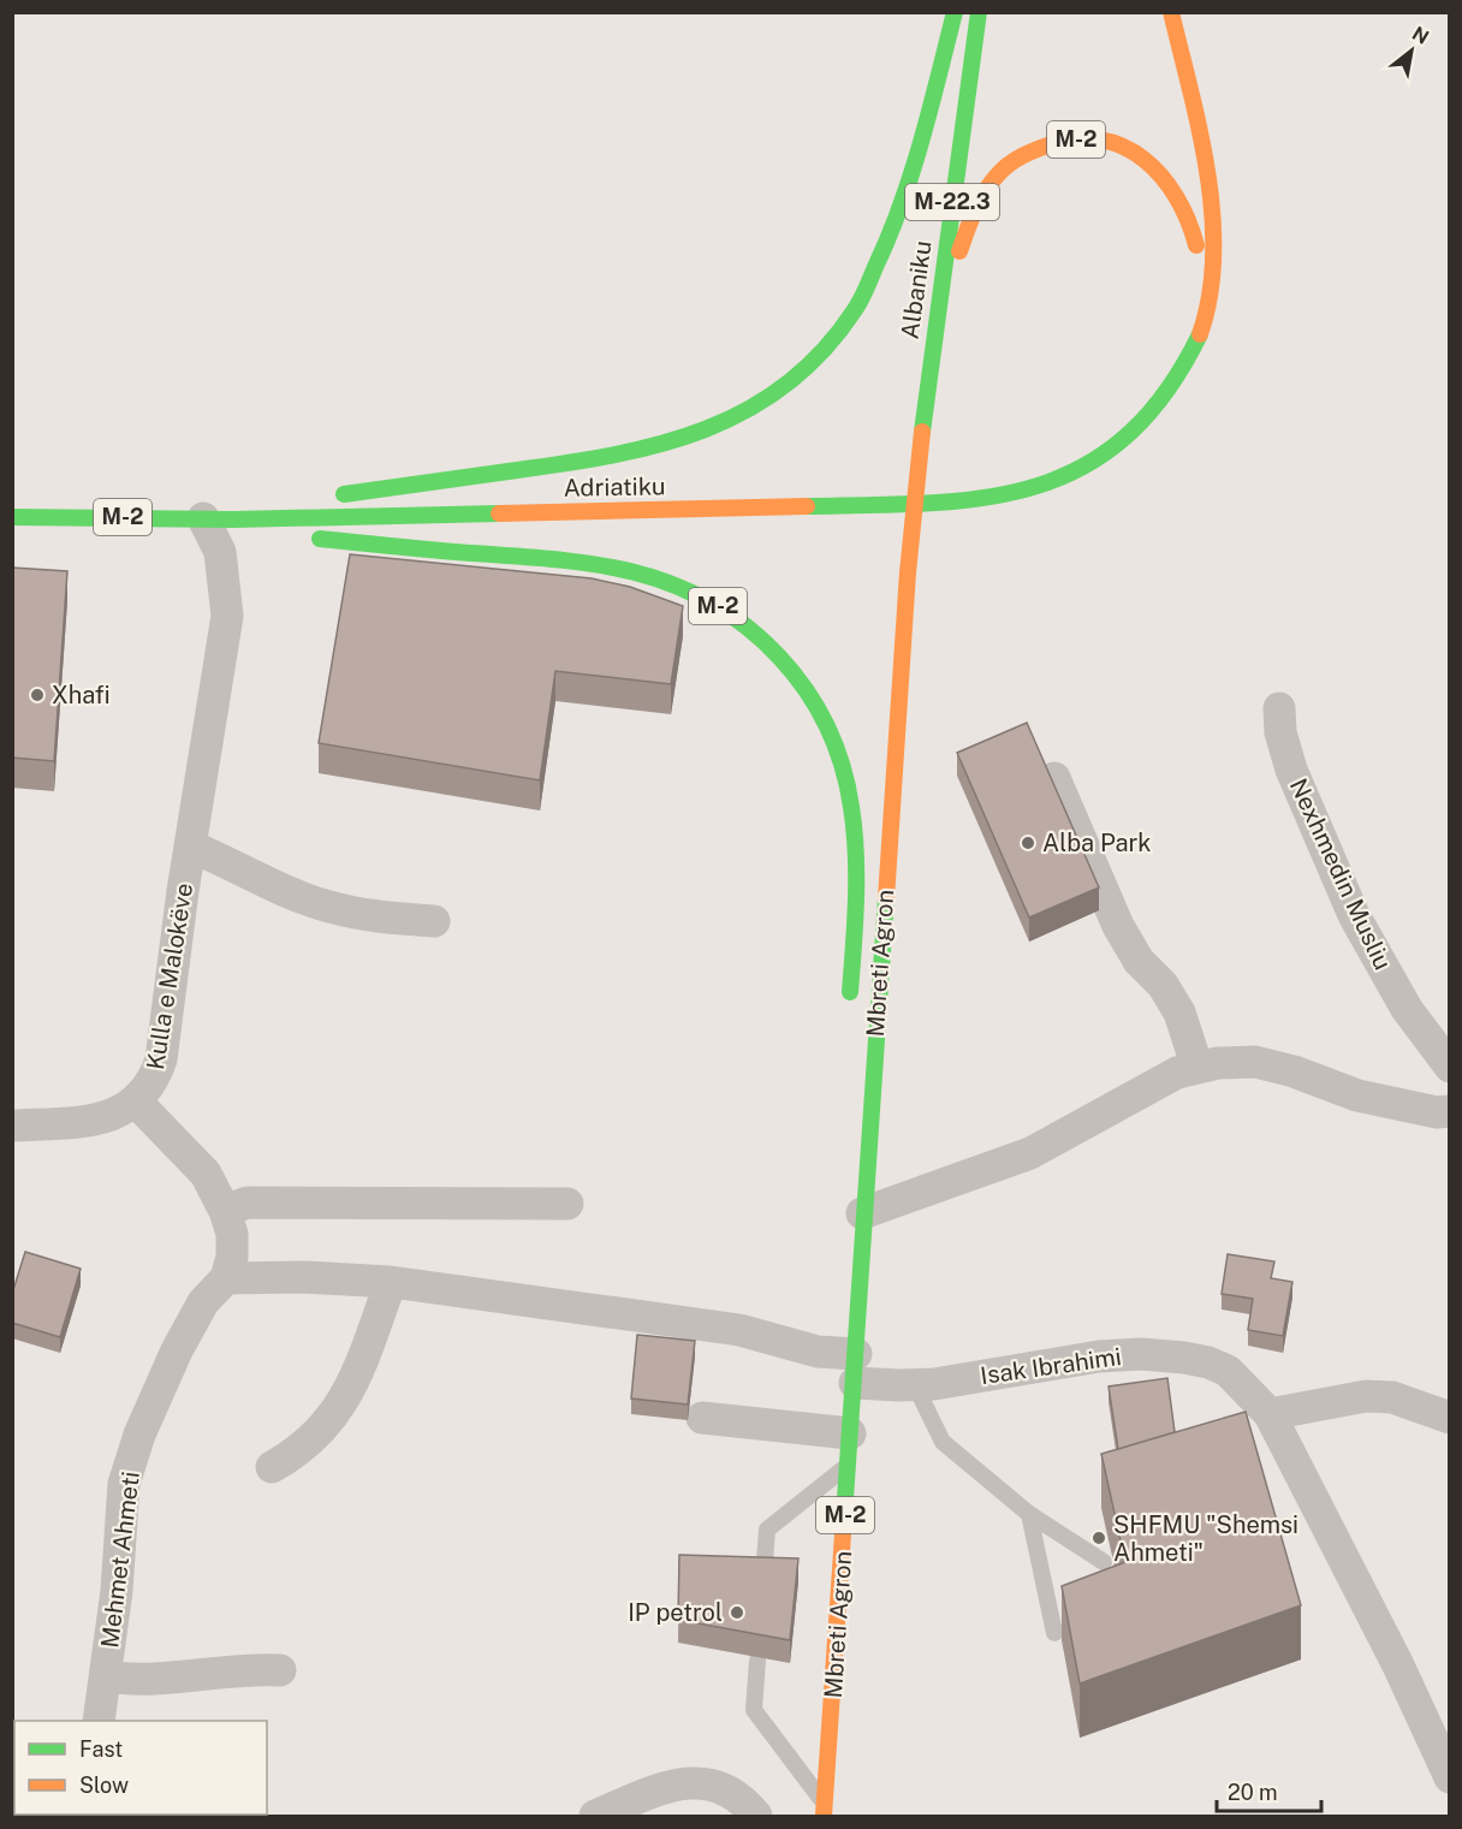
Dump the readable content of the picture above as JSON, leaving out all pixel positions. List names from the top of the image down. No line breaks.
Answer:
{"streets":{"main road":["M-2","M-22.3","Albaniku","Adriatiku","Mbreti Agron"],"street":["Nexhmedin Musliu","Kulla e Malokëve","Isak Ibrahimi","Mehmet Ahmeti"]},"crossings":[["M-2","Albaniku"],["M-2","Adriatiku"],["M-2","Mbreti Agron"],["M-2","Kulla e Malokëve"],["Albaniku","Mbreti Agron"],["Adriatiku","Kulla e Malokëve"],["Mbreti Agron","Isak Ibrahimi"]],"places":["Xhafi","Alba Park","SHFMU \"Shemsi Ahmeti\"","IP petrol"],"legend":["Fast","Slow"],"scale_bar":"20 m","north":"top right"}
